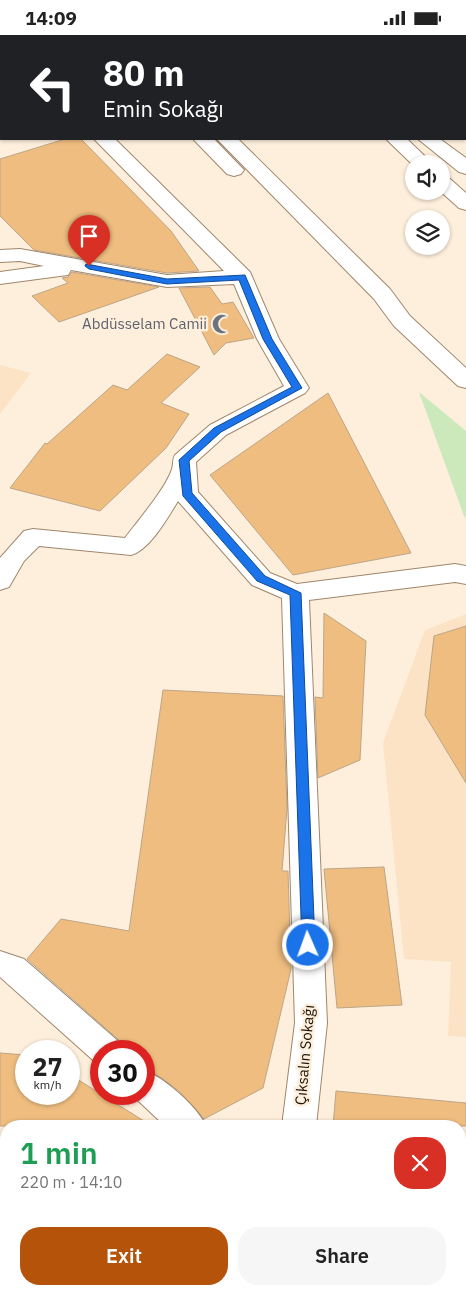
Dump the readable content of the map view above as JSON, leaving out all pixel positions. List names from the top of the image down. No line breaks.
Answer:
{"streets":{"main road":["Çıksalın Sokağı"]},"places":{"mosque":["Abdüsselam Camii"]},"page":{"status":"14:09","turn":["80 m","Emin Sokağı"],"speed":"27 km/h","limit":"30","heading":["1 min","220 m · 14:10"],"buttons":["Exit","Share"]}}
